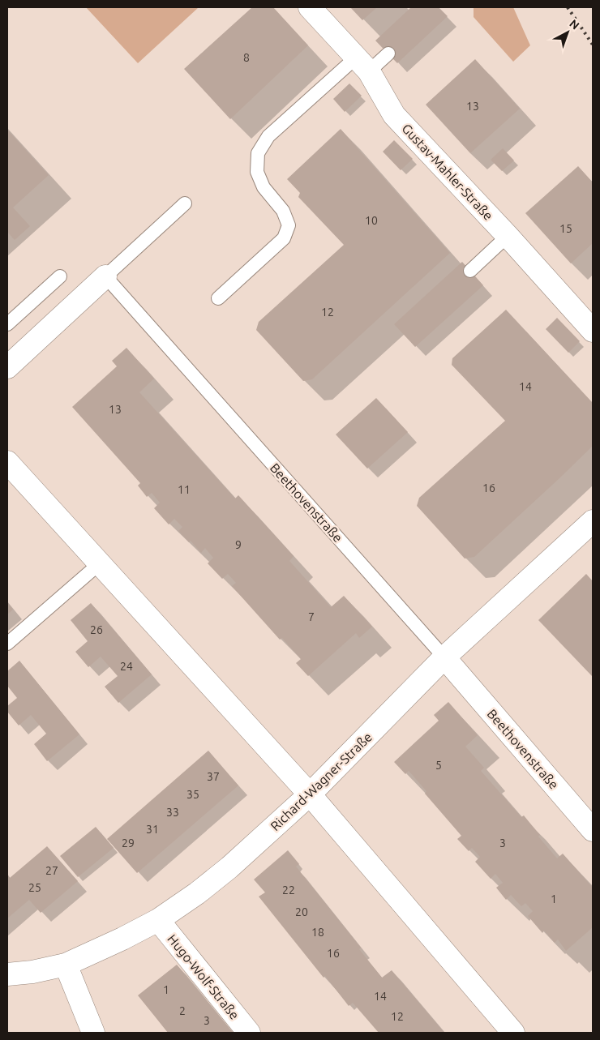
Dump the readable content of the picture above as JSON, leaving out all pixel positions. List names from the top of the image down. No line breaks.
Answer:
{"streets":{"street":["Gustav-Mahler-Straße","Beethovenstraße","Richard-Wagner-Straße","Hugo-Wolf-Straße"]},"crossings":[["Beethovenstraße","Richard-Wagner-Straße"],["Richard-Wagner-Straße","Hugo-Wolf-Straße"]],"house_numbers":["8","13","10","15","12","14","13","16","11","9","7","26","24","5","37","35","33","31","29","3","27","25","22","1","20","18","16","1","14","2","12","3"],"north":"top right"}
